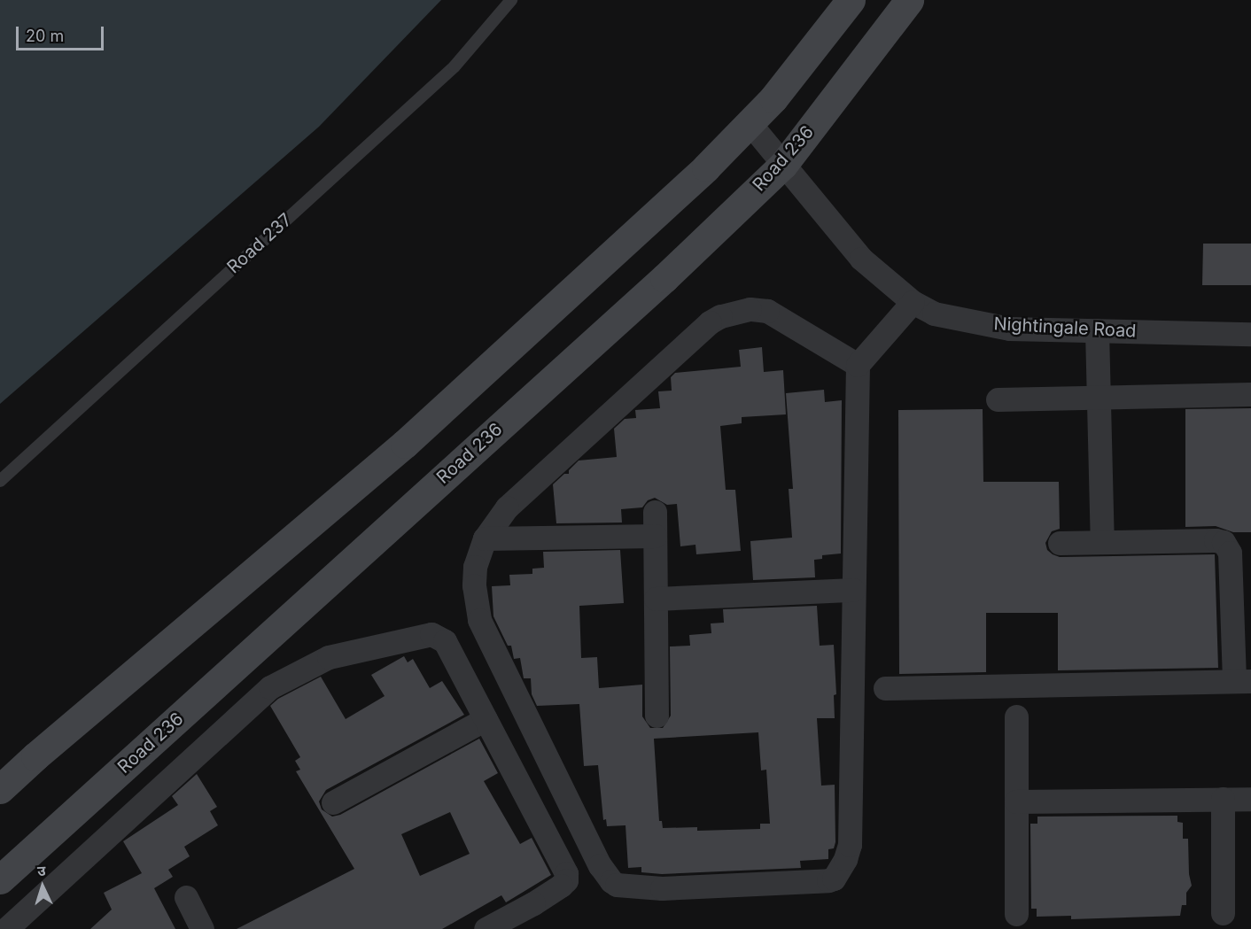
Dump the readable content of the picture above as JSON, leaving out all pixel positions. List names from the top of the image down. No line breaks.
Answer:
{"streets":{"street":["Road 236","Nightingale Road"],"lane":["Road 237"]},"crossings":[["Road 236","Nightingale Road"]],"scale_bar":"20 m","north":"top"}
